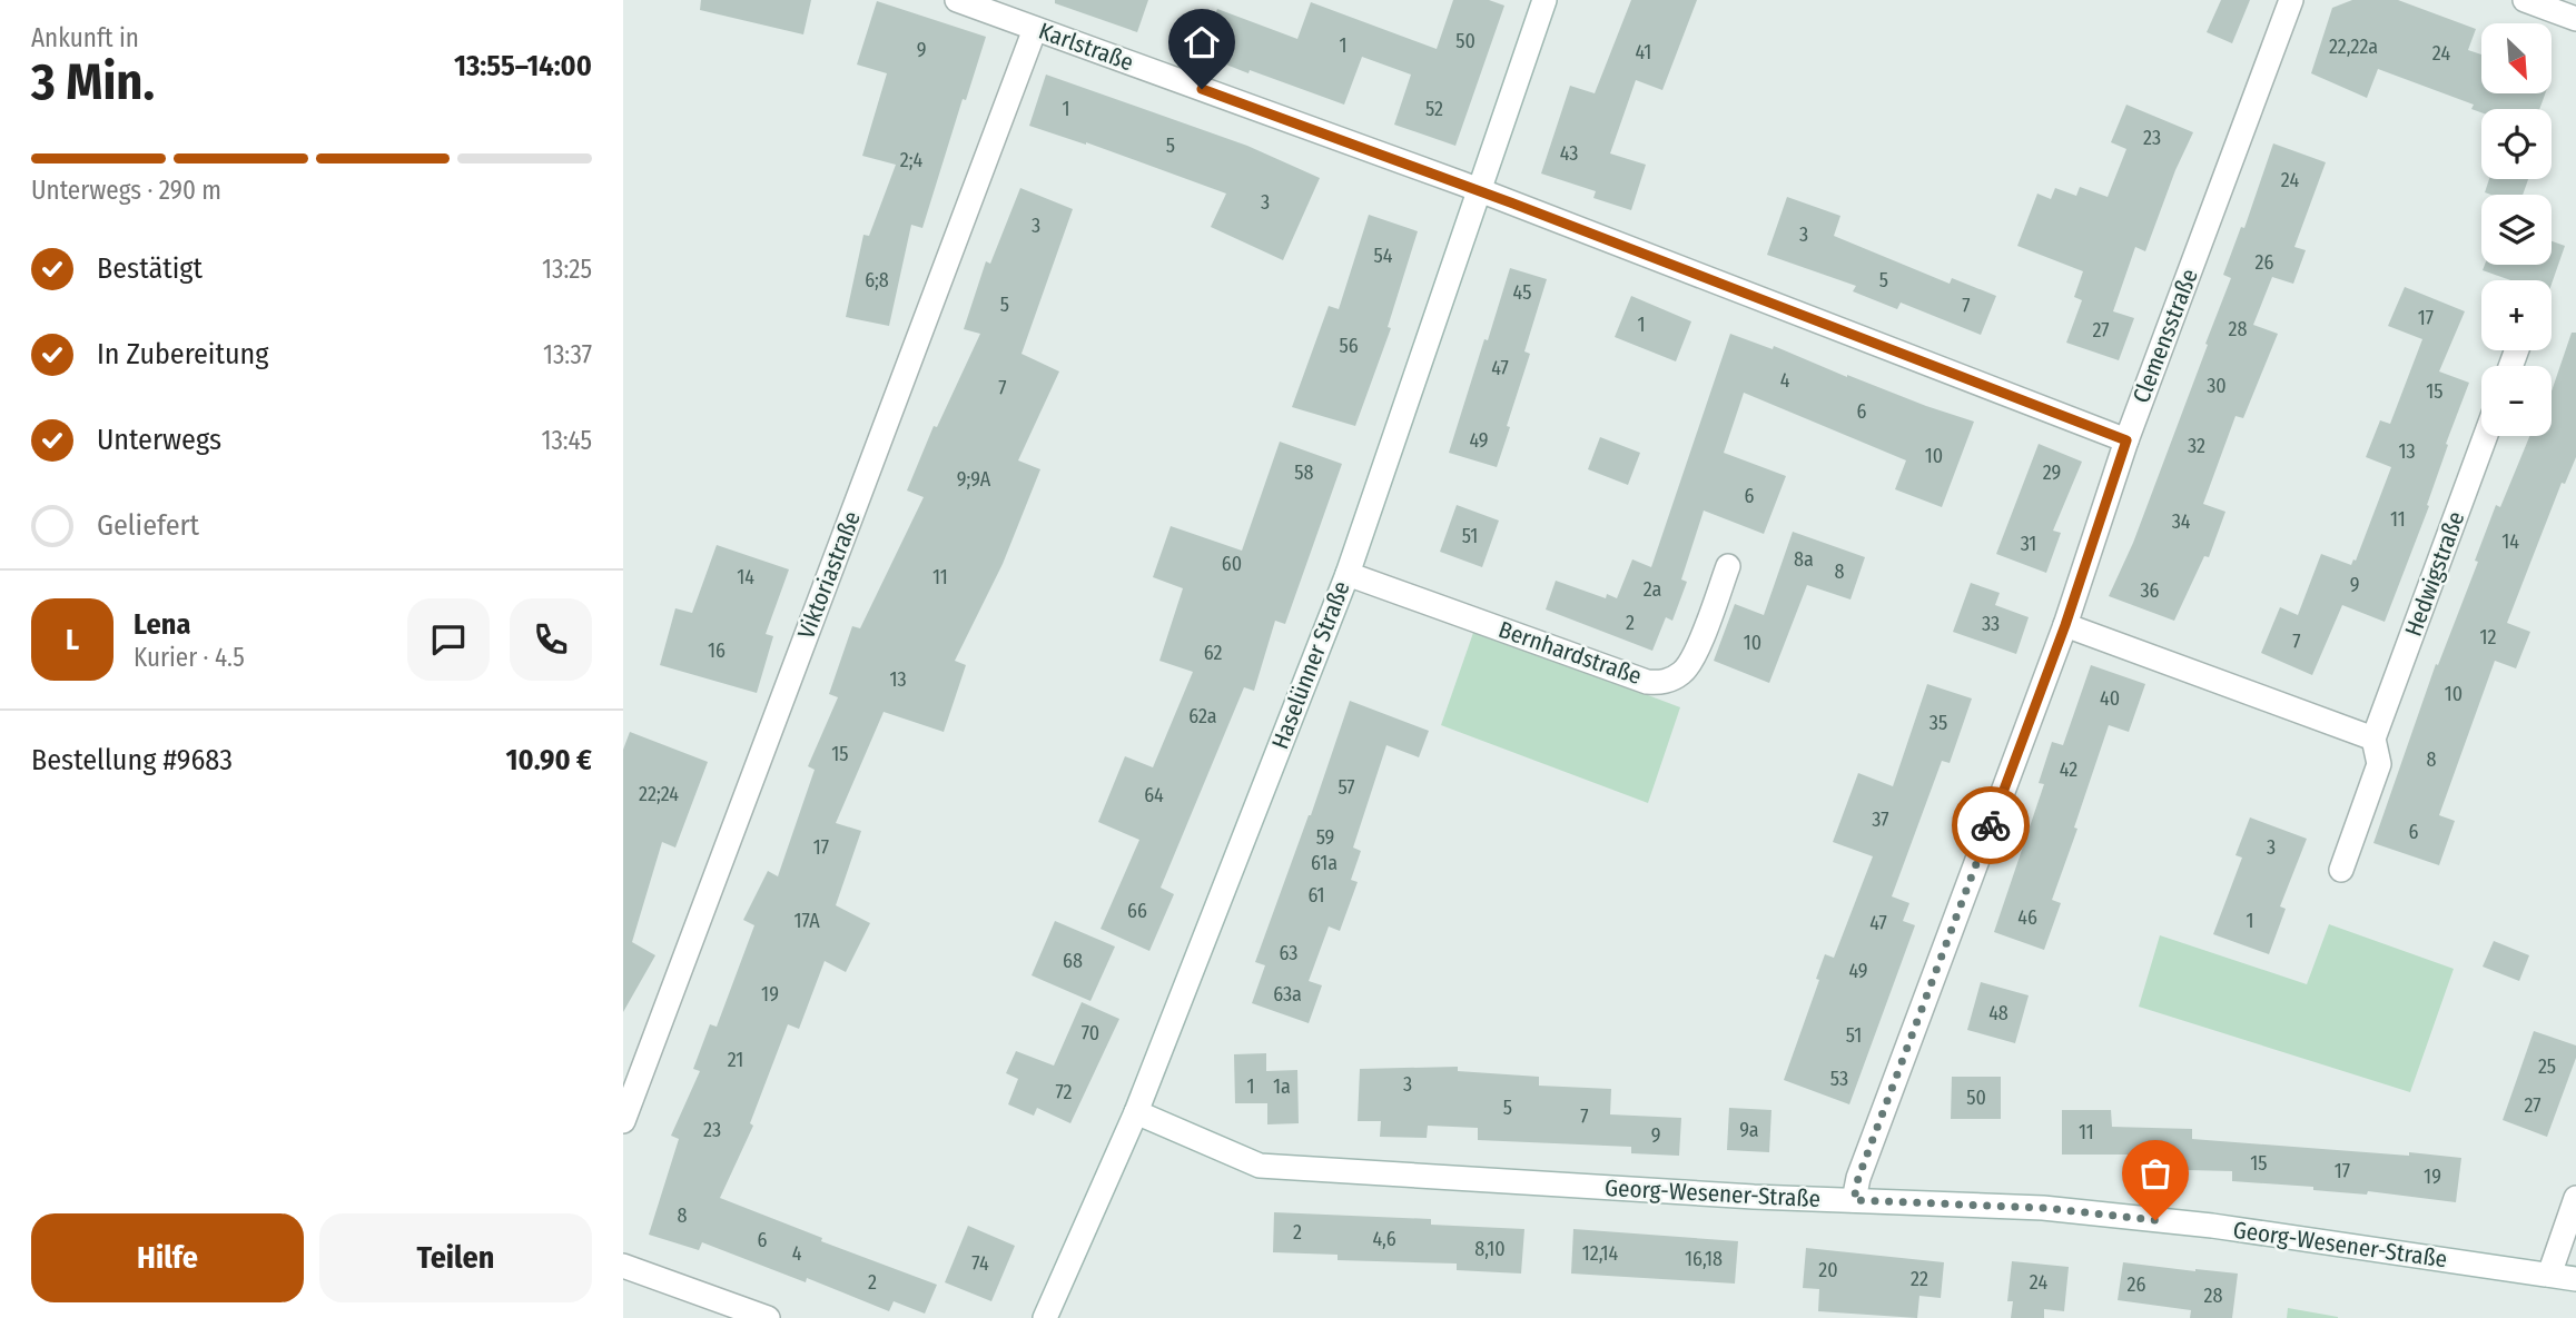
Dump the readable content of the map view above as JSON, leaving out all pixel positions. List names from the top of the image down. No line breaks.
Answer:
{"streets":{"street":["Karlstraße","Clemensstraße","Hedwigstraße","Viktoriastraße","Bernhardstraße","Haselünner Straße","Georg-Wesener-Straße"]},"crossings":[["Karlstraße","Clemensstraße"],["Karlstraße","Viktoriastraße"],["Karlstraße","Haselünner Straße"],["Clemensstraße","Georg-Wesener-Straße"],["Bernhardstraße","Haselünner Straße"],["Haselünner Straße","Georg-Wesener-Straße"]],"house_numbers":["50","1","22,22a","9","41","24","1","52","23","5","43","2;4","24","3","3","3","54","26","6;8","5","45","5","7","17","1","28","27","56","47","4","30","7","15","6","49","32","13","10","58","29","9;9A","6","11","34","51","14","31","8a","60","8","14","11","9","2a","36","2","33","12","7","10","16","62","13","10","40","62a","35","15","8","42","57","22;24","64","37","6","59","17","3","61a","61","66","46","17A","1","47","63","68","49","19","63a","48","70","51","21","25","53","3","1","1a","72","50","27","5","7","23","9a","11","9","15","17","19","8","2","4,6","6","8,10","4","12,14","16,18","74","20","22","2","24","26","28"],"north":"bottom right","page":{"heading":["3 Min.","Ankunft in","13:55–14:00"],"panel":["Lena","Kurier · 4.5","Bestellung #9683","10.90 €"],"map_buttons":["+","−"],"bar":"Unterwegs · 290 m","list":[["Bestätigt","13:25"],["In Zubereitung","13:37"],["Unterwegs","13:45"],"Geliefert"],"round":"L","buttons":["Hilfe","Teilen"]}}
